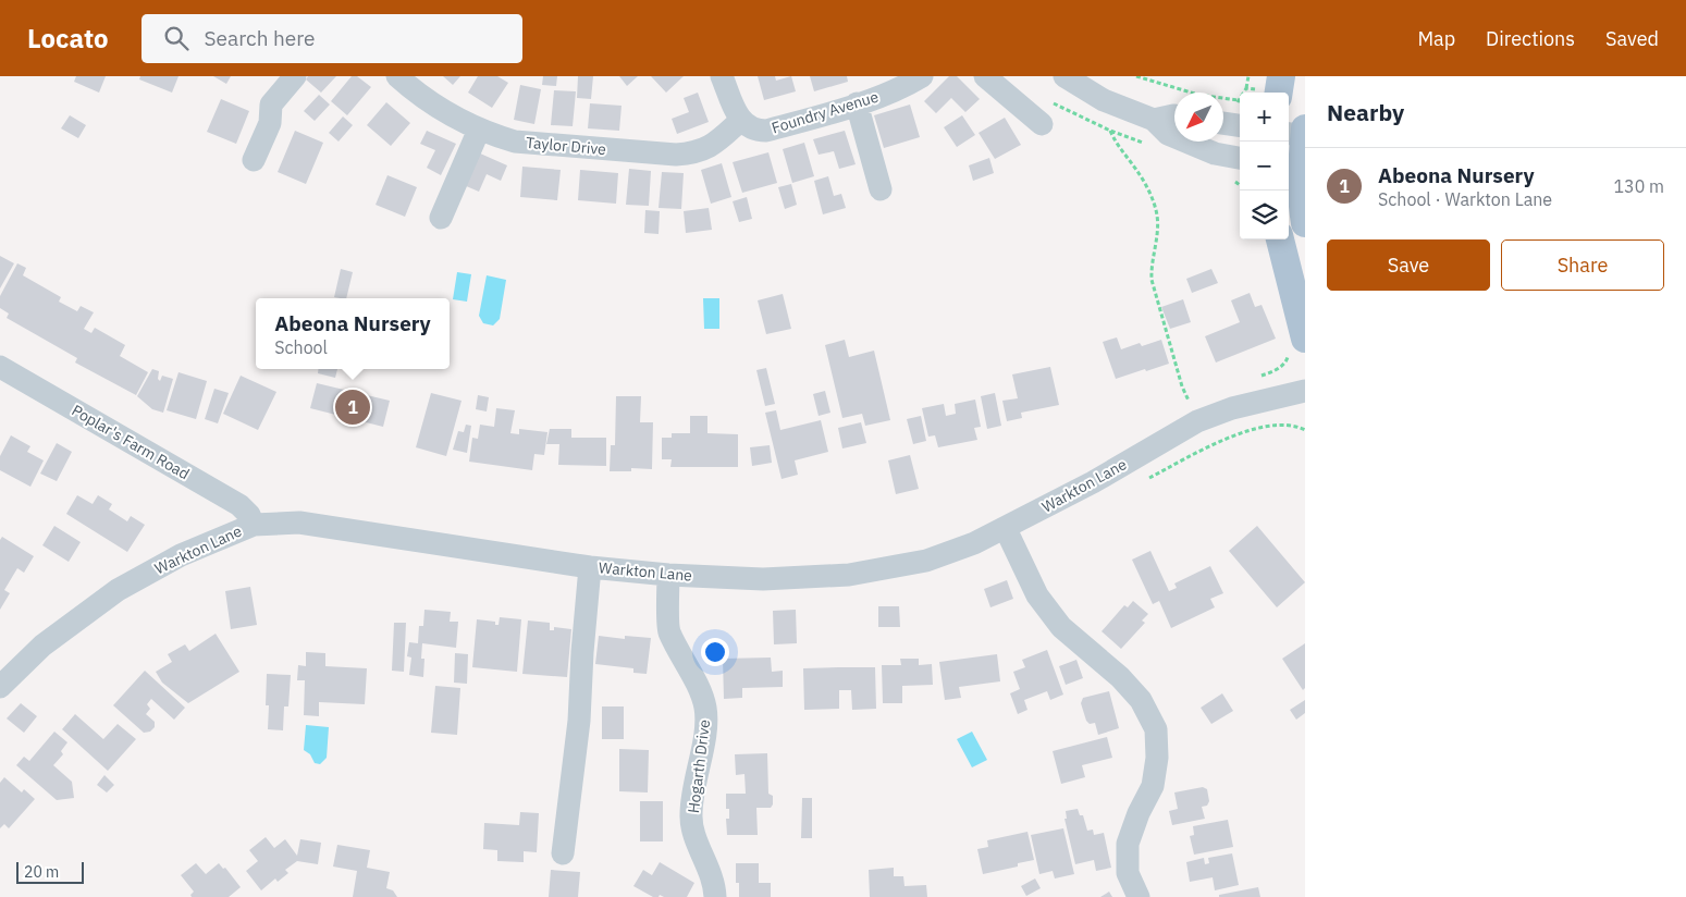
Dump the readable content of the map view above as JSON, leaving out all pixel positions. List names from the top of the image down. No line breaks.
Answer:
{"streets":{"street":["Foundry Avenue","Taylor Drive","Poplar's Farm Road","Warkton Lane","Hogarth Drive"]},"crossings":[["Foundry Avenue","Taylor Drive"],["Poplar's Farm Road","Warkton Lane"],["Warkton Lane","Hogarth Drive"]],"scale_bar":"20 m","north":"bottom left","page":{"header":"Locato","search":"Search here","nav":["Map","Directions","Saved"],"heading":"Nearby","map_buttons":["+","−"],"list":[{"mark":"1","name":"Abeona Nursery","note":"School · Warkton Lane","value":"130 m"}],"buttons":["Save","Share"],"popup":["Abeona Nursery","School"],"pins":"1","scale":"20 m"}}
